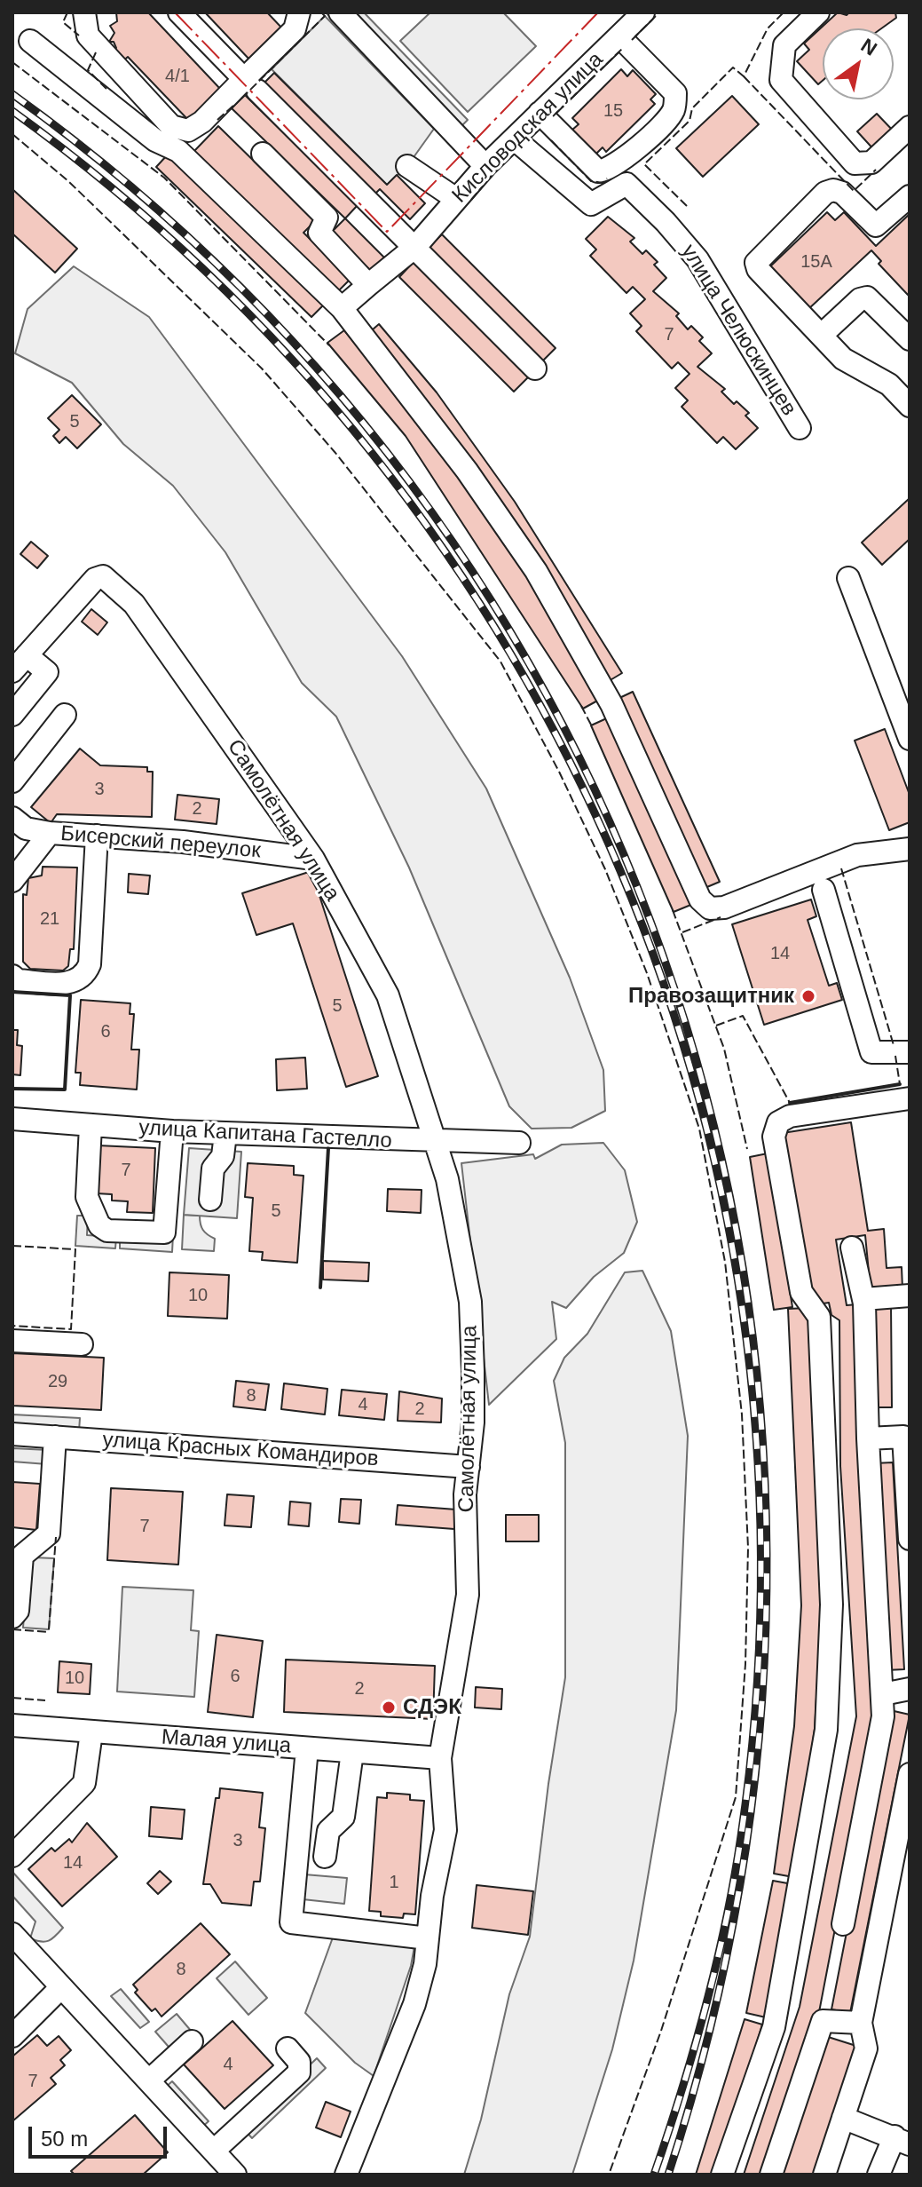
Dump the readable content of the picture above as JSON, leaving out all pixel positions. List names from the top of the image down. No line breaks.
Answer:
{"streets":{"street":["Кисловодская улица","улица Челюскинцев","Самолётная улица","Бисерский переулок","улица Капитана Гастелло","улица Красных Командиров","Малая улица"]},"crossings":[["Кисловодская улица","улица Челюскинцев"],["Самолётная улица","Бисерский переулок"],["Самолётная улица","улица Капитана Гастелло"],["Самолётная улица","улица Красных Командиров"],["Самолётная улица","Малая улица"]],"places":["Правозащитник","СДЭК"],"house_numbers":["4/1","15","15А","7","5","3","2","21","14","5","6","7","5","10","29","8","4","2","7","6","10","2","3","14","1","8","4","7"],"scale_bar":"50 m","north":"top right"}
